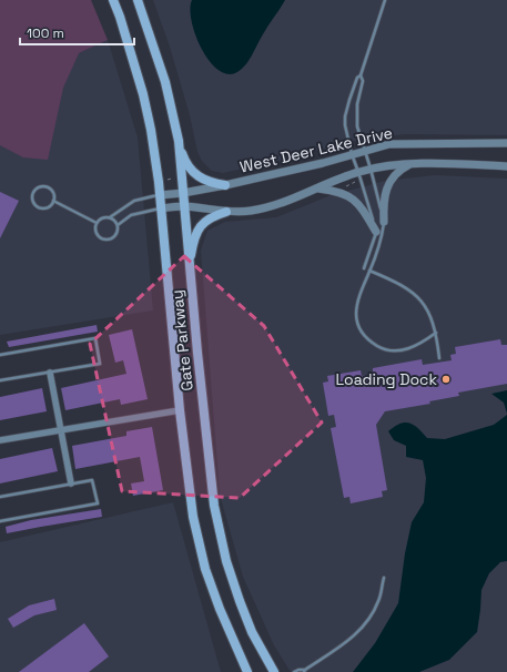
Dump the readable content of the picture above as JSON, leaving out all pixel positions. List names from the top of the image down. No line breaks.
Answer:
{"streets":{"main road":["Gate Parkway"],"street":["West Deer Lake Drive"]},"crossings":[["West Deer Lake Drive","Gate Parkway"]],"places":["Loading Dock"],"scale_bar":"100 m"}
